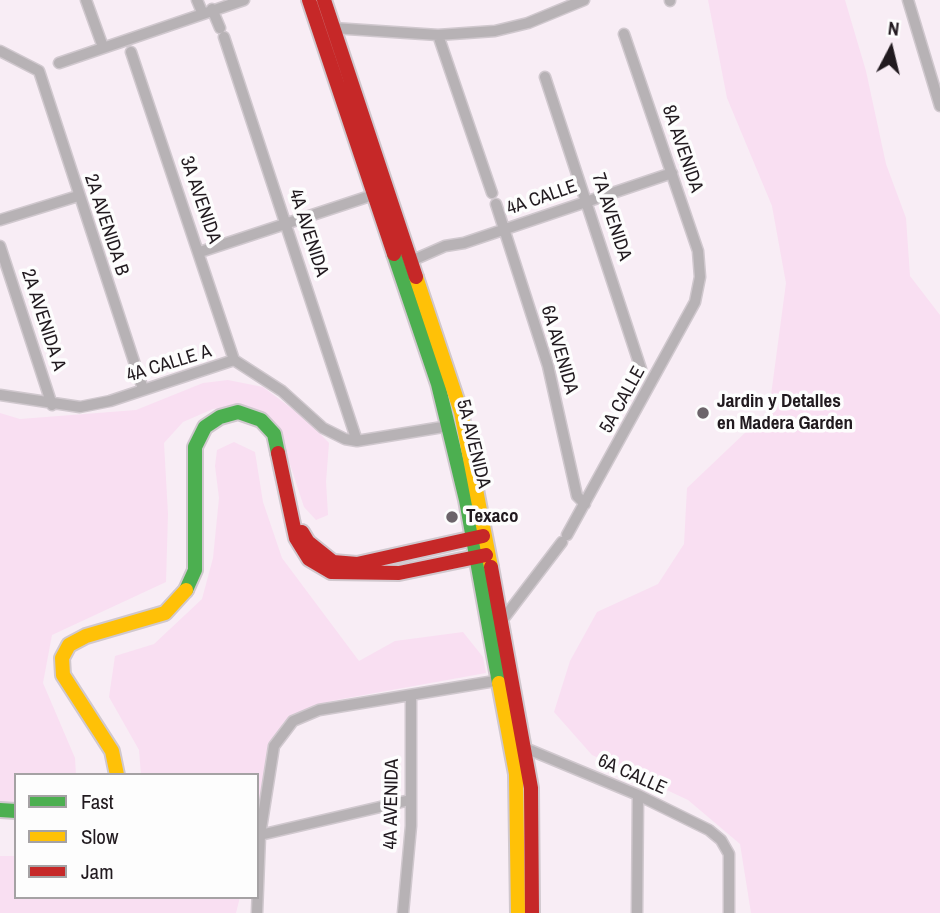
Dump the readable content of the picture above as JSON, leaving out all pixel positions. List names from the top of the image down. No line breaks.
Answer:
{"streets":{"main road":["5A AVENIDA"],"street":["8A AVENIDA","4A CALLE","3A AVENIDA","7A AVENIDA","2A AVENIDA B","4A AVENIDA","2A AVENIDA A","6A AVENIDA","4A CALLE A","5A CALLE","6A CALLE"]},"crossings":[["8A AVENIDA","4A CALLE"],["8A AVENIDA","5A CALLE"],["4A CALLE","7A AVENIDA"],["4A CALLE","6A AVENIDA"],["4A CALLE","5A AVENIDA"],["3A AVENIDA","4A CALLE A"],["2A AVENIDA B","4A CALLE A"],["4A AVENIDA","4A CALLE A"],["2A AVENIDA A","4A CALLE A"],["6A AVENIDA","5A CALLE"],["4A CALLE A","5A AVENIDA"],["5A CALLE","5A AVENIDA"],["5A AVENIDA","6A CALLE"]],"places":["Jardin y Detalles en Madera Garden","Texaco"],"legend":["Fast","Slow","Jam"],"north":"top"}
